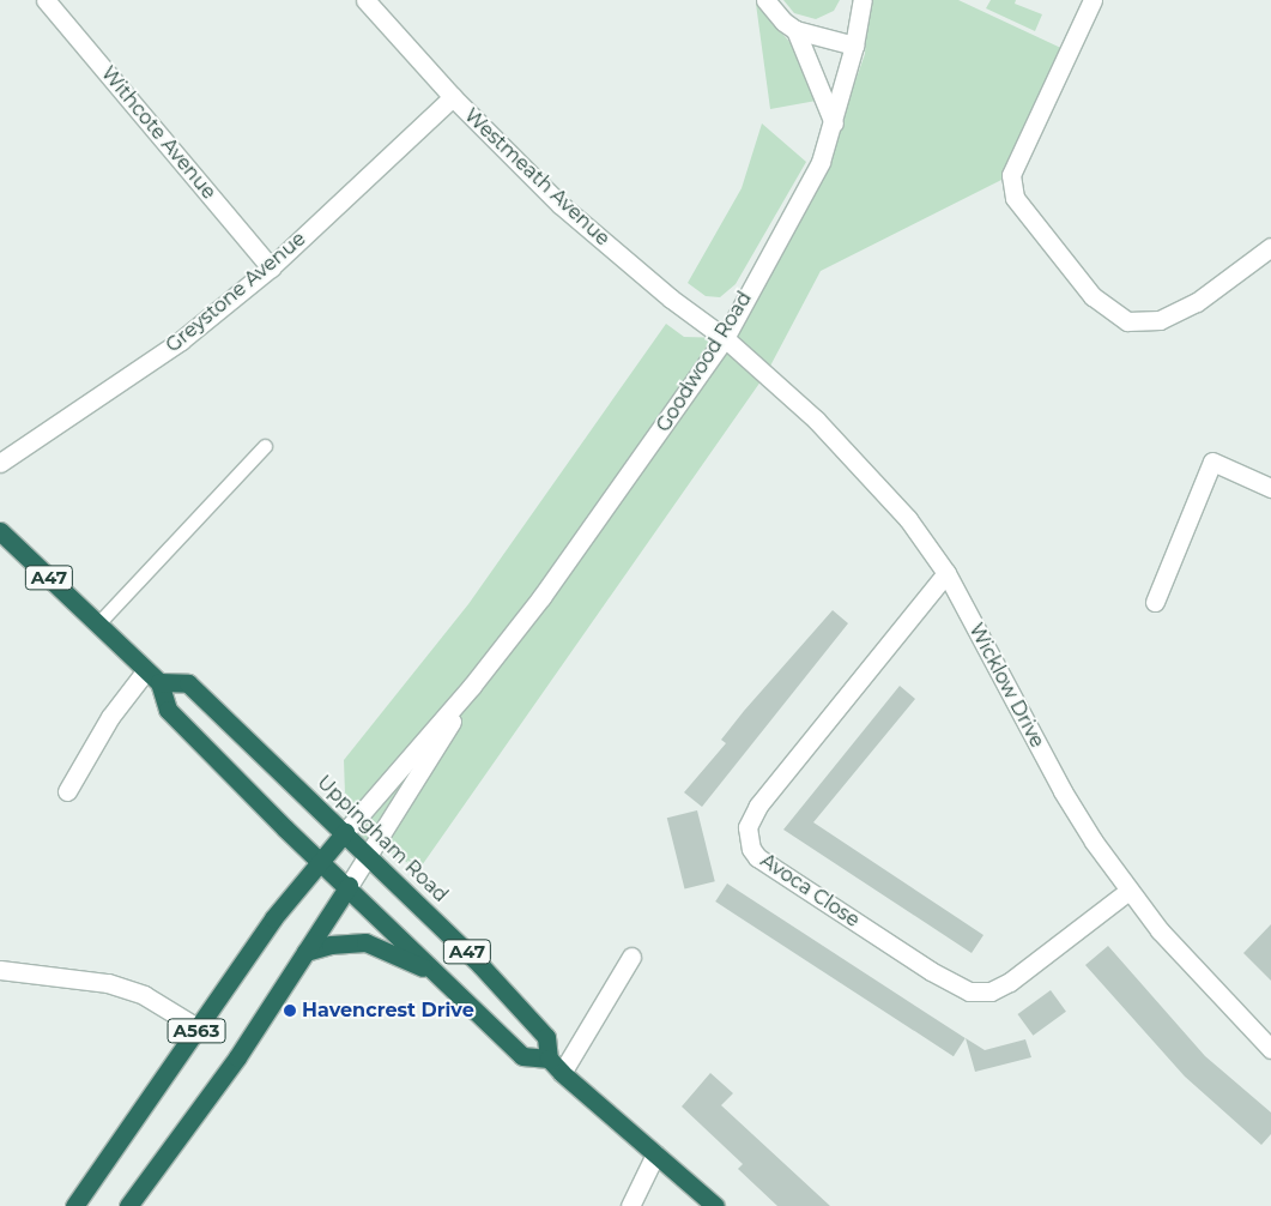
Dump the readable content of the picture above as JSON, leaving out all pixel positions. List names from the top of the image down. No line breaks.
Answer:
{"streets":{"highway":["A47","Uppingham Road","A563"],"street":["Withcote Avenue","Westmeath Avenue","Greystone Avenue","Goodwood Road","Wicklow Drive","Avoca Close"]},"crossings":[["Withcote Avenue","Greystone Avenue"],["Westmeath Avenue","Greystone Avenue"],["Westmeath Avenue","Goodwood Road"],["Westmeath Avenue","Wicklow Drive"],["Goodwood Road","A47"],["Goodwood Road","Wicklow Drive"],["Goodwood Road","Uppingham Road"],["Goodwood Road","A563"],["A47","Uppingham Road"],["A47","A563"],["Wicklow Drive","Avoca Close"],["Uppingham Road","A563"]],"places":["Havencrest Drive"]}
